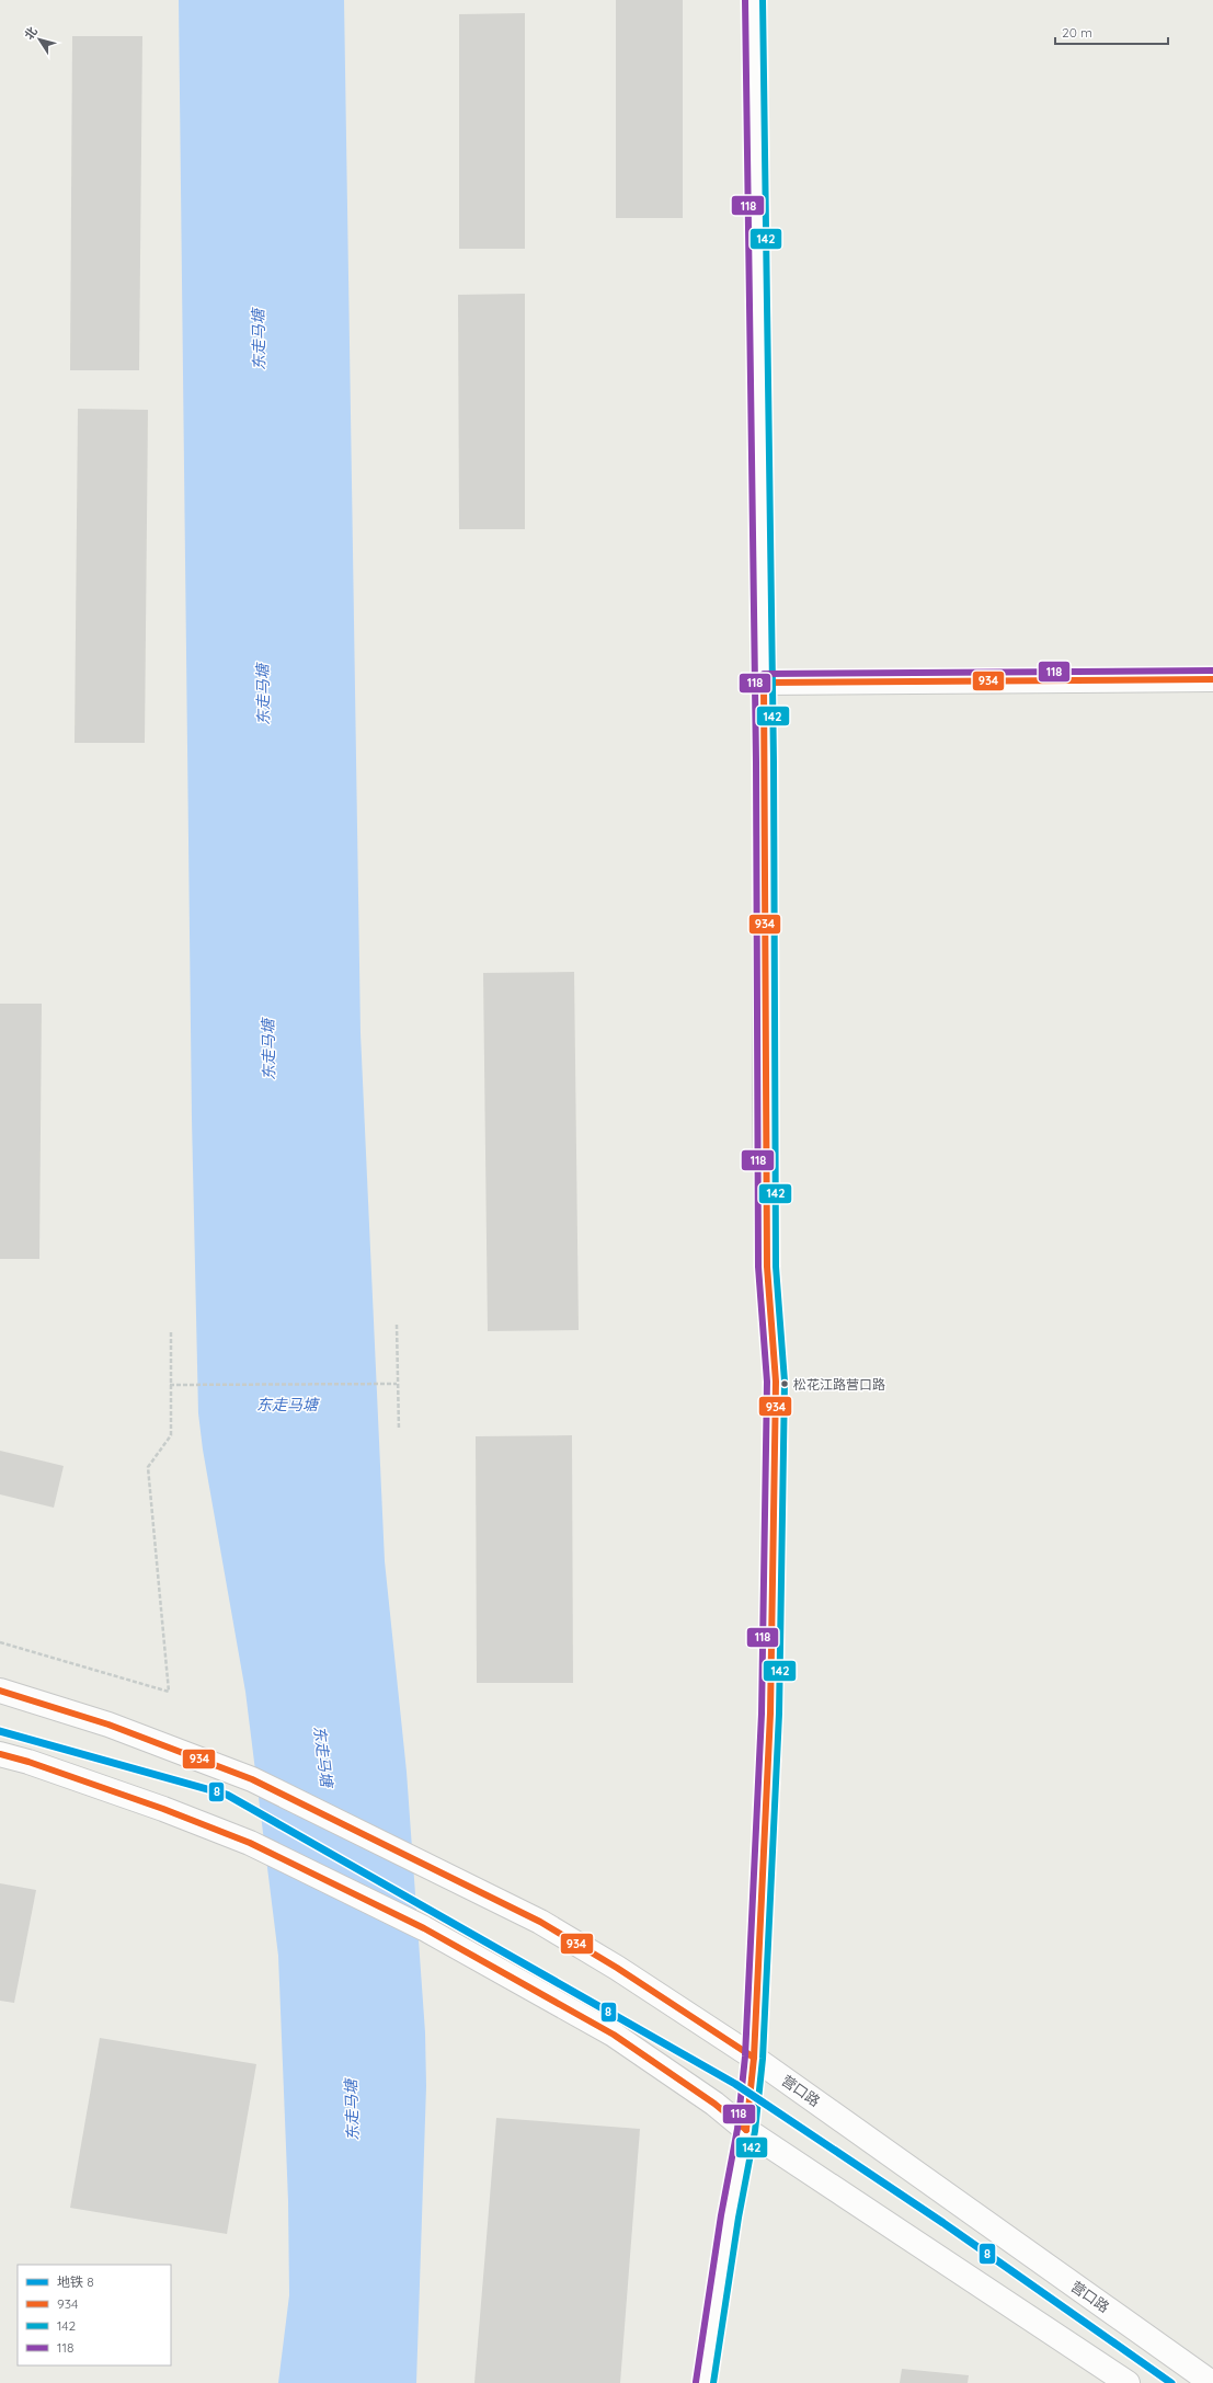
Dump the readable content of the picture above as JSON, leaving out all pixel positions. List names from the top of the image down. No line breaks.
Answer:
{"streets":{"main road":["营口路"]},"water":["东走马塘"],"places":["松花江路营口路"],"lines":["transit line 142","transit line 118","transit line 934","metro line 8"],"legend":["地铁 8","934","142","118"],"scale_bar":"20 m","north":"top left"}
